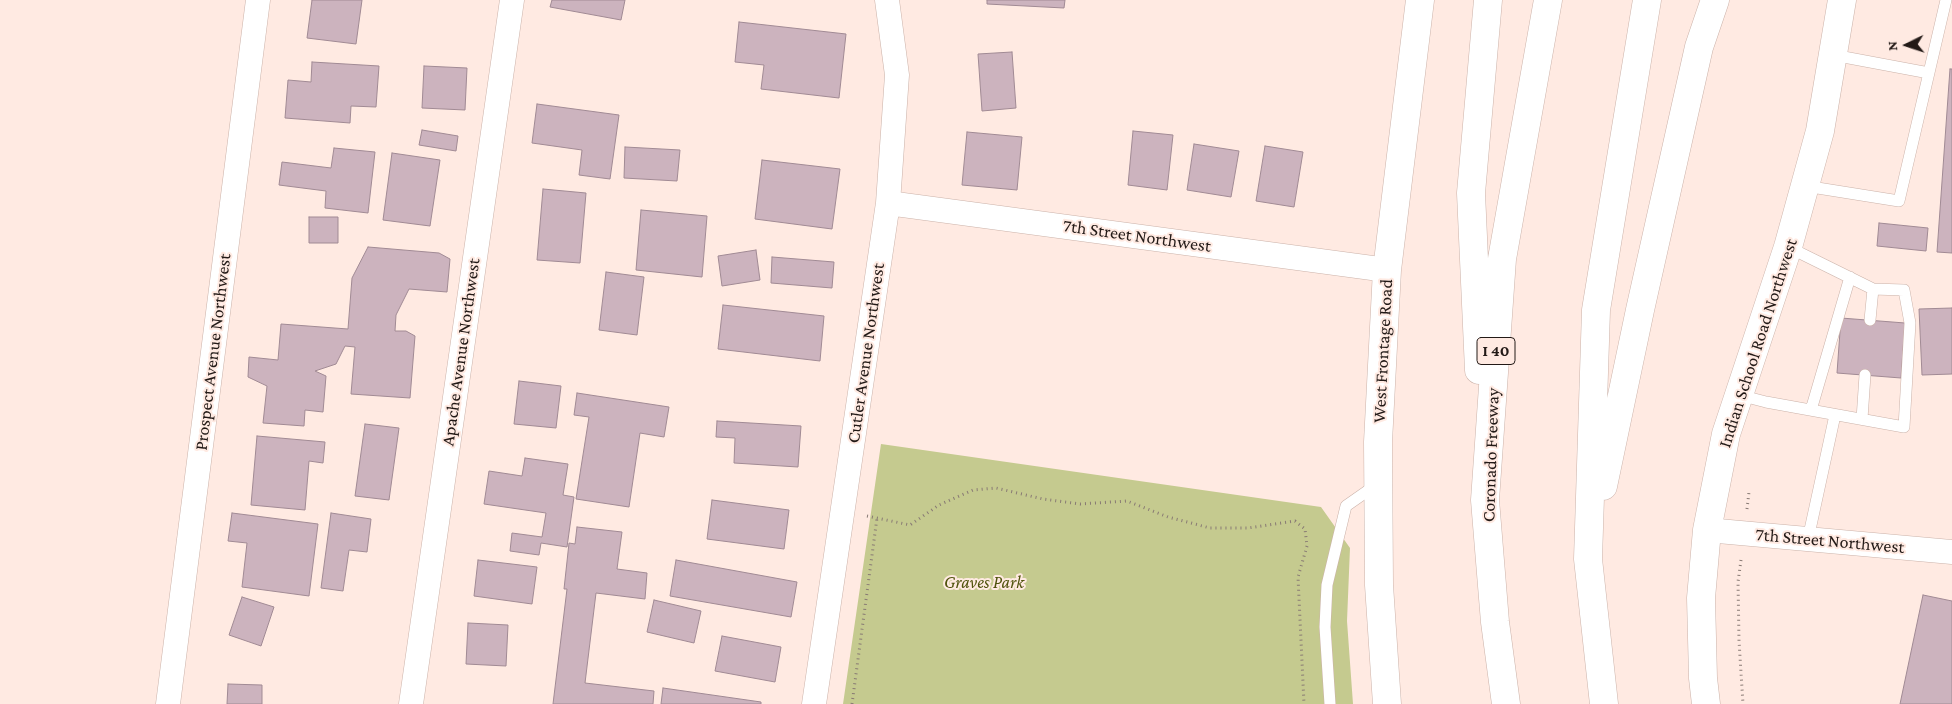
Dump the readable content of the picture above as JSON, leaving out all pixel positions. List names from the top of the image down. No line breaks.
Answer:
{"streets":{"main road":["Indian School Road Northwest","West Frontage Road","I 40","Coronado Freeway"],"street":["7th Street Northwest","Prospect Avenue Northwest","Apache Avenue Northwest","Cutler Avenue Northwest"]},"crossings":[["7th Street Northwest","Indian School Road Northwest"],["7th Street Northwest","West Frontage Road"],["7th Street Northwest","Cutler Avenue Northwest"]],"parks":["Graves Park"],"north":"left"}
